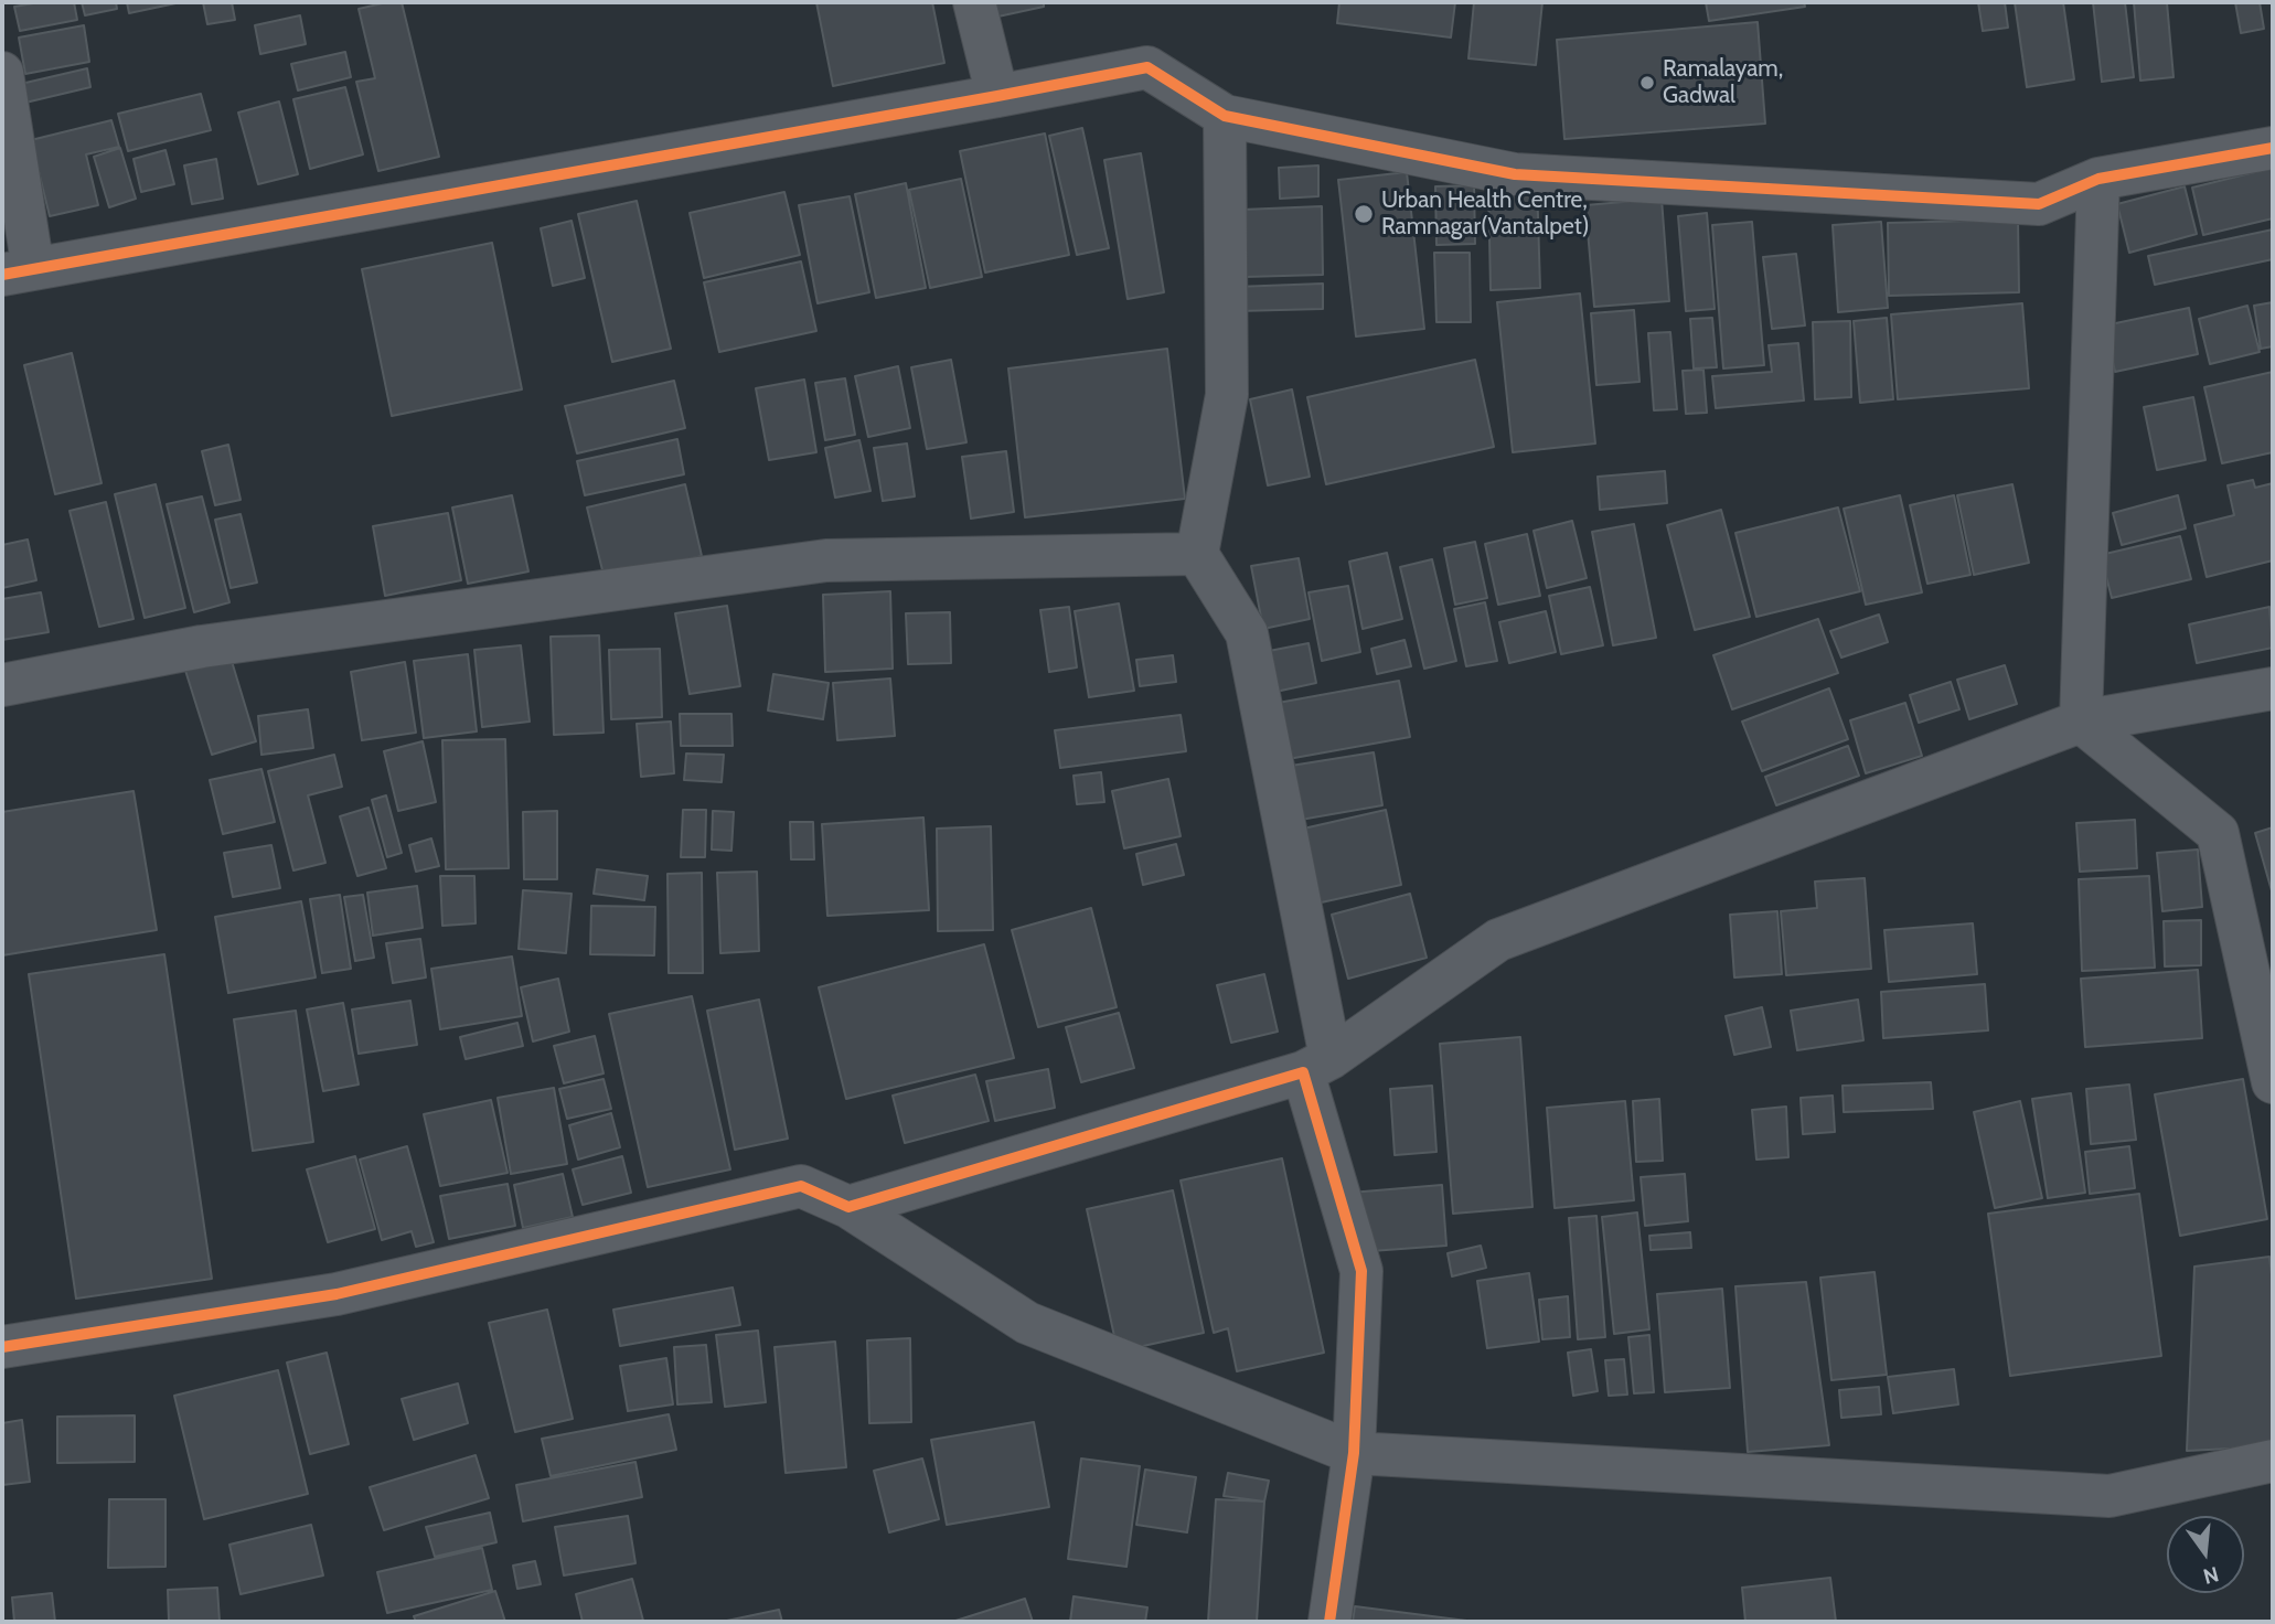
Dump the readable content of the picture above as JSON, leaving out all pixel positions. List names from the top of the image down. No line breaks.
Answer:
{"places":["Ramalayam, Gadwal","Urban Health Centre, Ramnagar(Vantalpet)"],"north":"bottom"}
